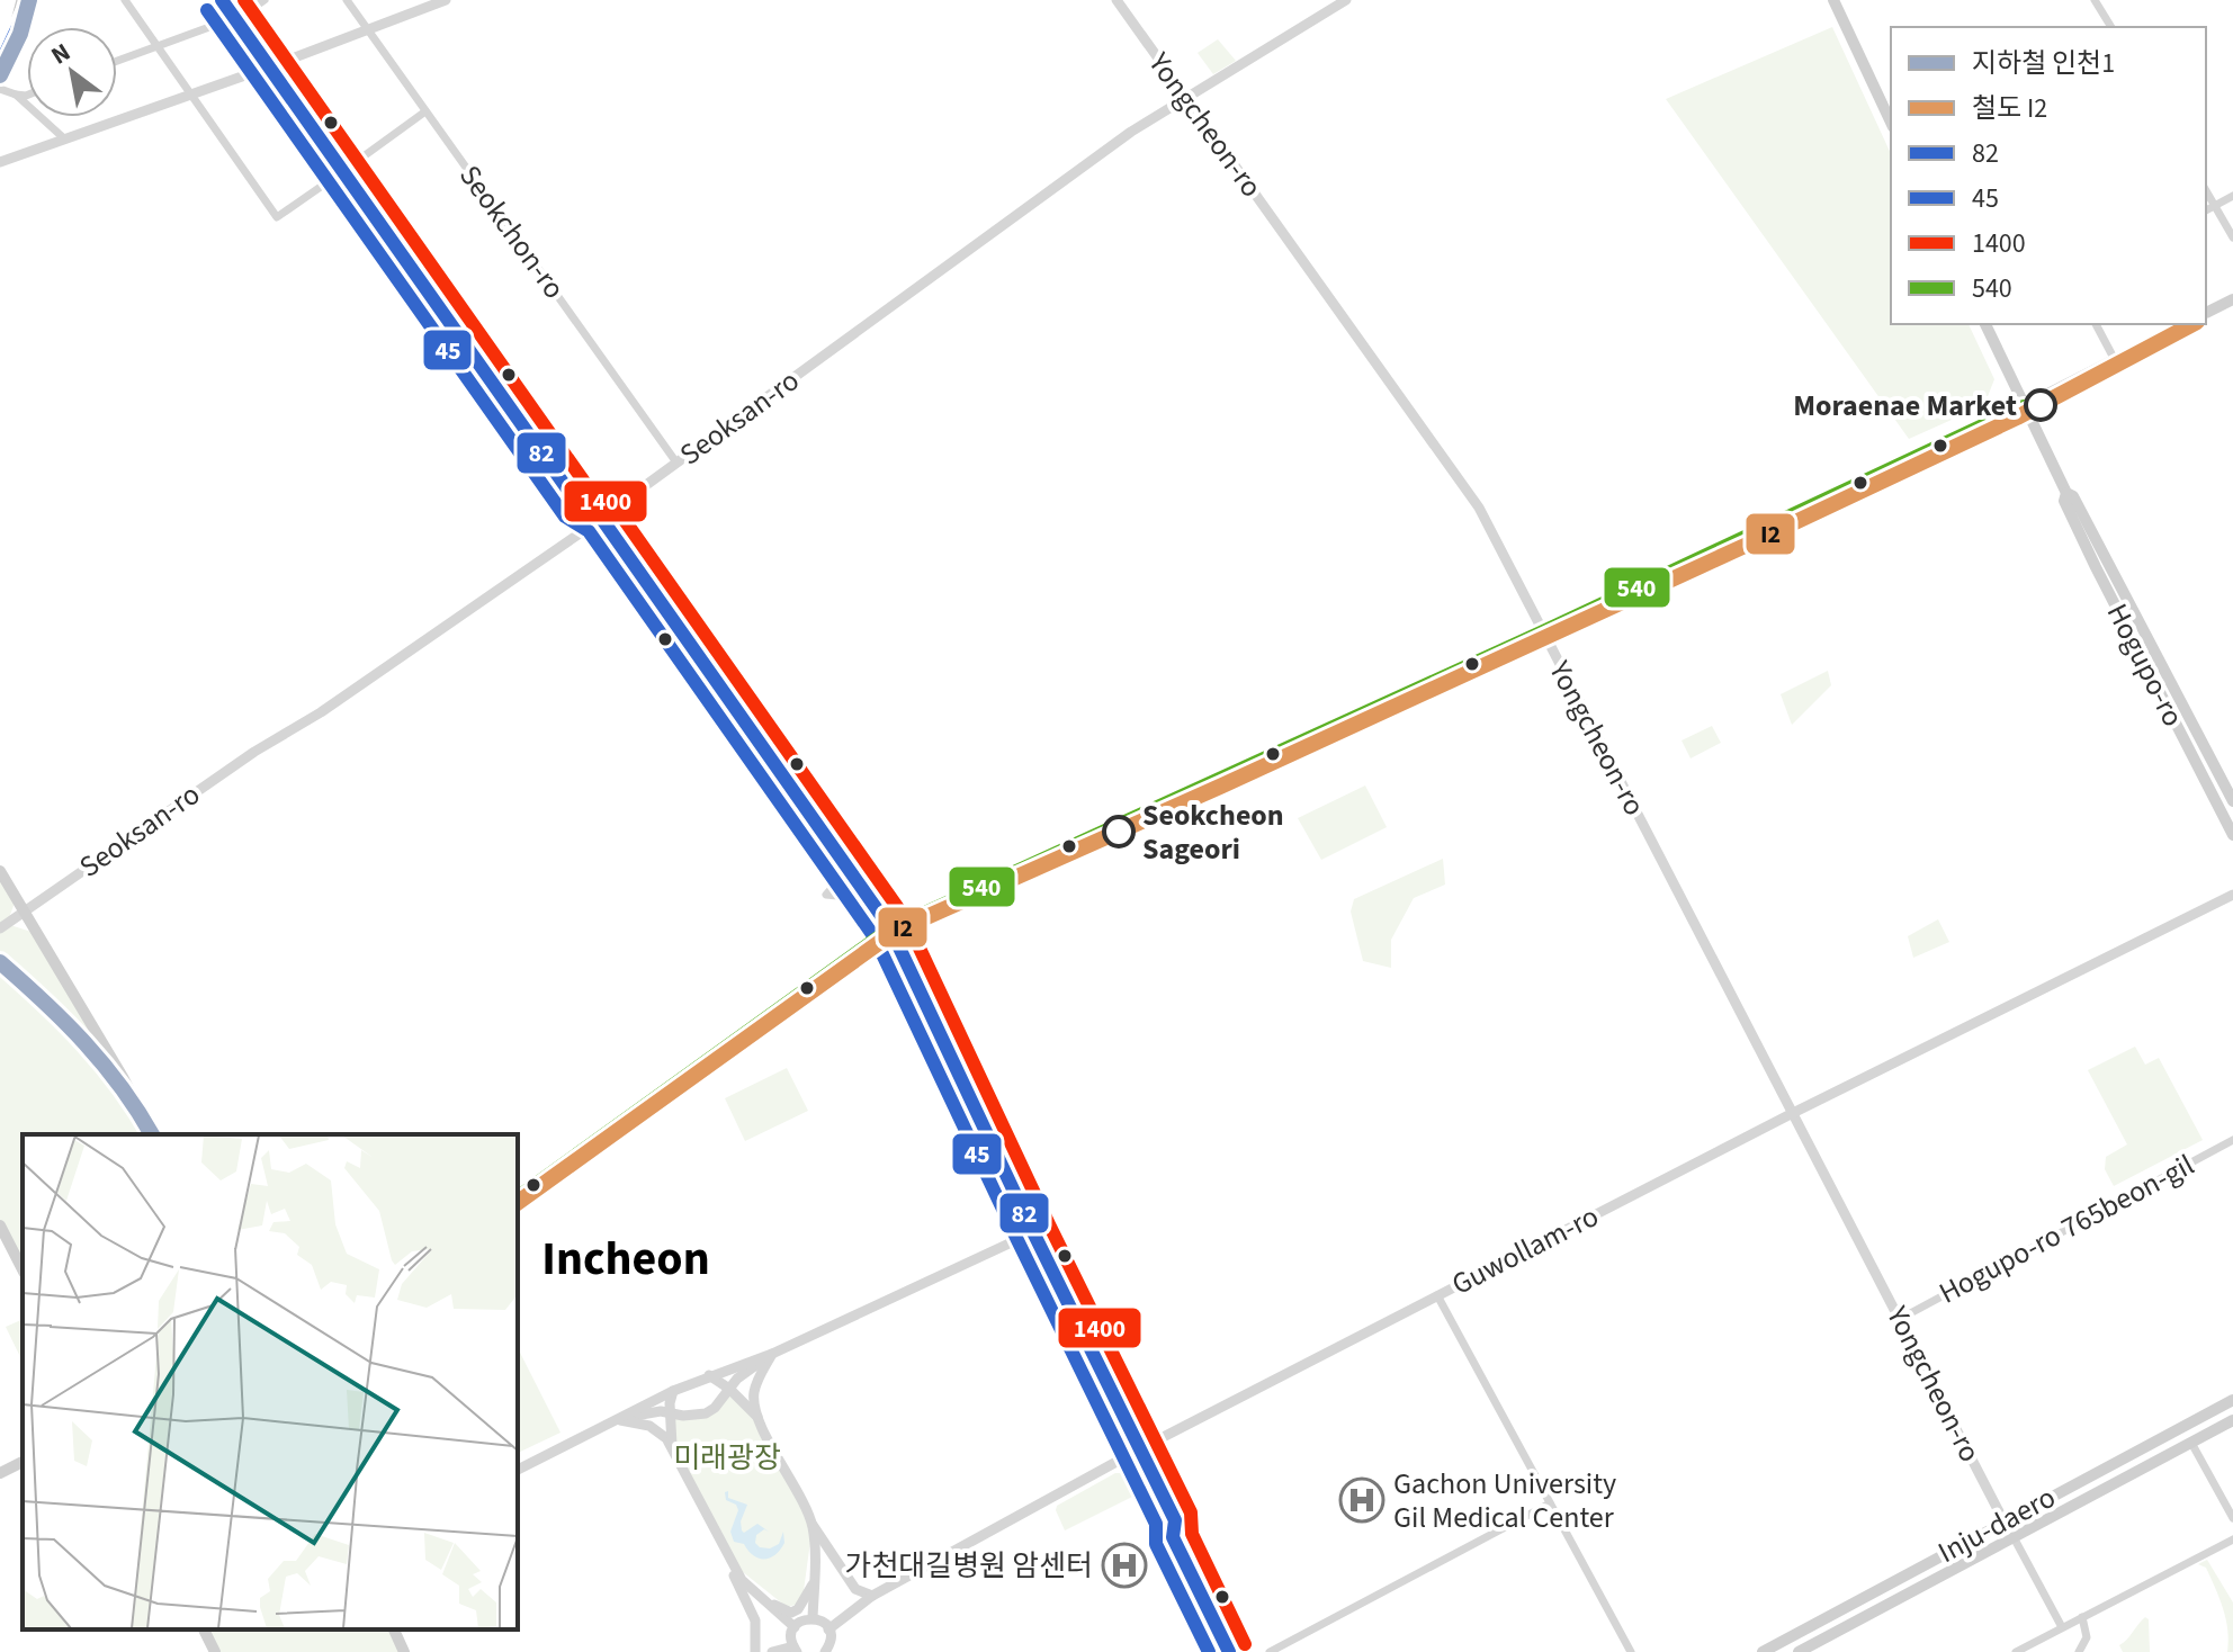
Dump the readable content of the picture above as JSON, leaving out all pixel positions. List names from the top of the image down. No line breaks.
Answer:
{"streets":{"main road":["Hogupo-ro","Inju-daero"],"street":["Yongcheon-ro","Seokchon-ro","Seoksan-ro","Hogupo-ro 765beon-gil","Guwollam-ro"]},"crossings":[["Yongcheon-ro","Seoksan-ro"],["Yongcheon-ro","Hogupo-ro 765beon-gil"],["Yongcheon-ro","Guwollam-ro"],["Yongcheon-ro","Inju-daero"],["Seokchon-ro","Seoksan-ro"]],"districts":["Incheon"],"parks":["미래광장"],"places":{"other":["Moraenae Market","Seokcheon Sageori"],"hospital":["Gachon University Gil Medical Center","가천대길병원 암센터"]},"lines":["metro line 인천1","transit line 82","transit line 1400","transit line 45","rail line I2","transit line 540"],"legend":["지하철 인천1","철도 I2","82","45","1400","540"],"north":"top left"}
